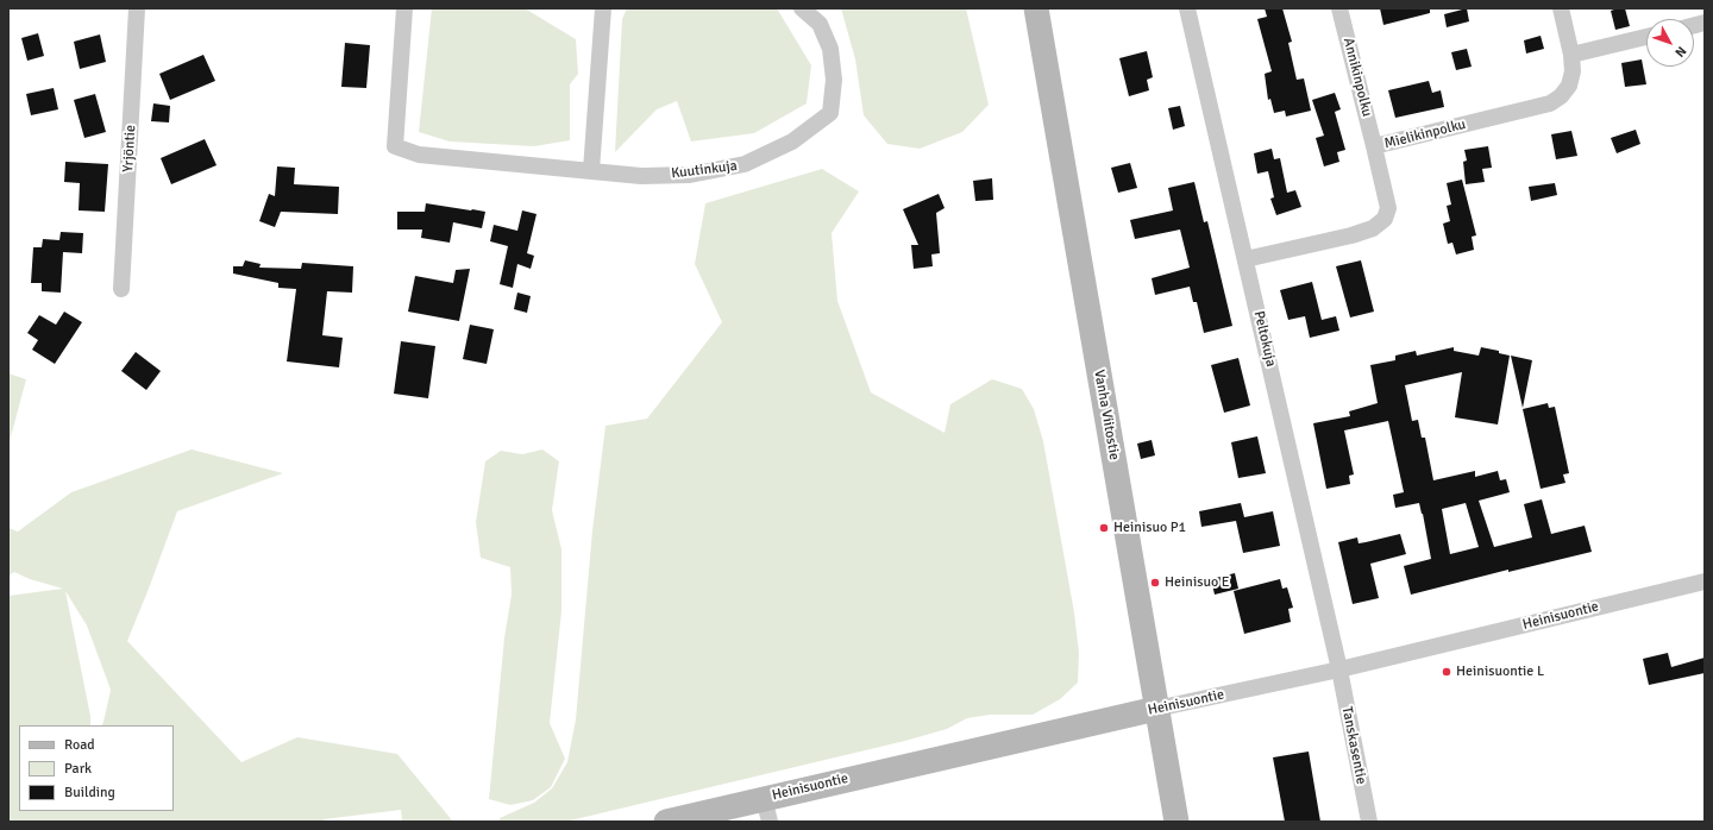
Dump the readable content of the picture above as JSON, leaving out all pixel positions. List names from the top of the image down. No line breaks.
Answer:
{"streets":{"main road":["Vanha Viitostie","Heinisuontie"],"street":["Annikinpolku","Mielikinpolku","Yrjöntie","Kuutinkuja","Peltokuja","Tanskasentie"]},"crossings":[["Annikinpolku","Mielikinpolku"],["Mielikinpolku","Peltokuja"],["Peltokuja","Heinisuontie"],["Peltokuja","Tanskasentie"],["Vanha Viitostie","Heinisuontie"],["Heinisuontie","Tanskasentie"]],"places":["Heinisuo P1","Heinisuo E","Heinisuontie L"],"legend":["Road","Park","Building"],"north":"bottom right"}
